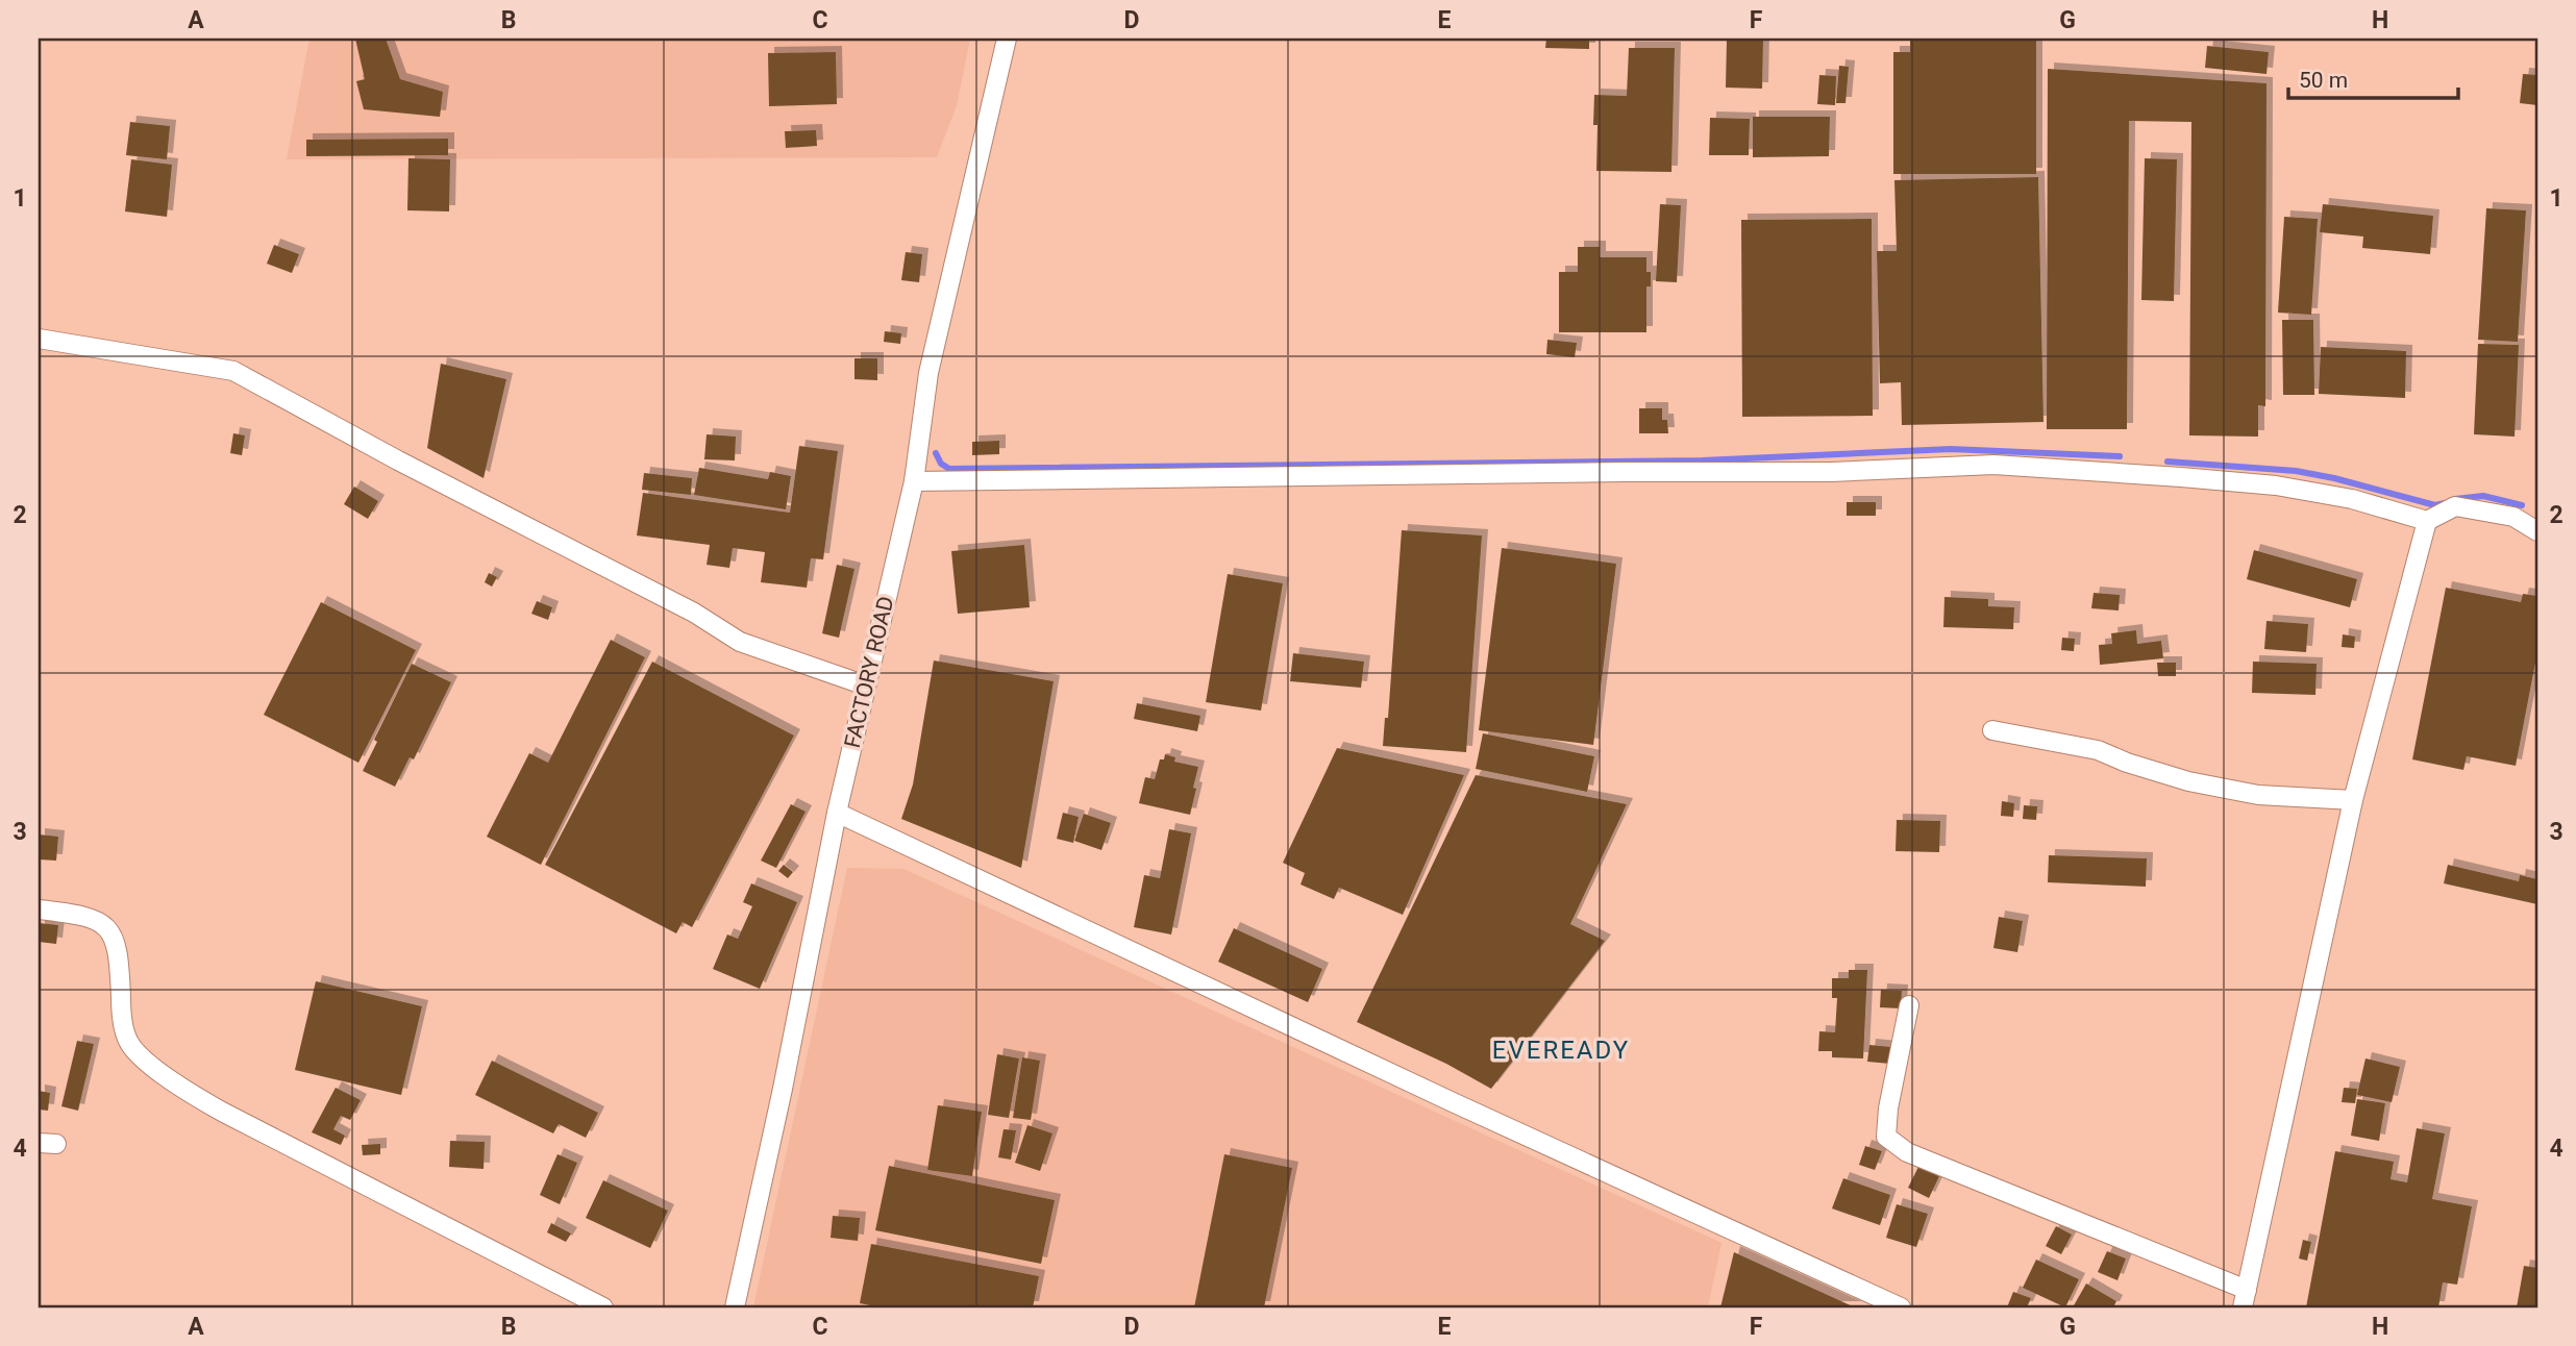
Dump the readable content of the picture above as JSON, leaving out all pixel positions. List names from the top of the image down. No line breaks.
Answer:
{"streets":{"street":["FACTORY ROAD"]},"districts":["EVEREADY"],"scale_bar":"50 m","grid":{"columns":["A","B","C","D","E","F","G","H"],"rows":["1","2","3","4"]}}
